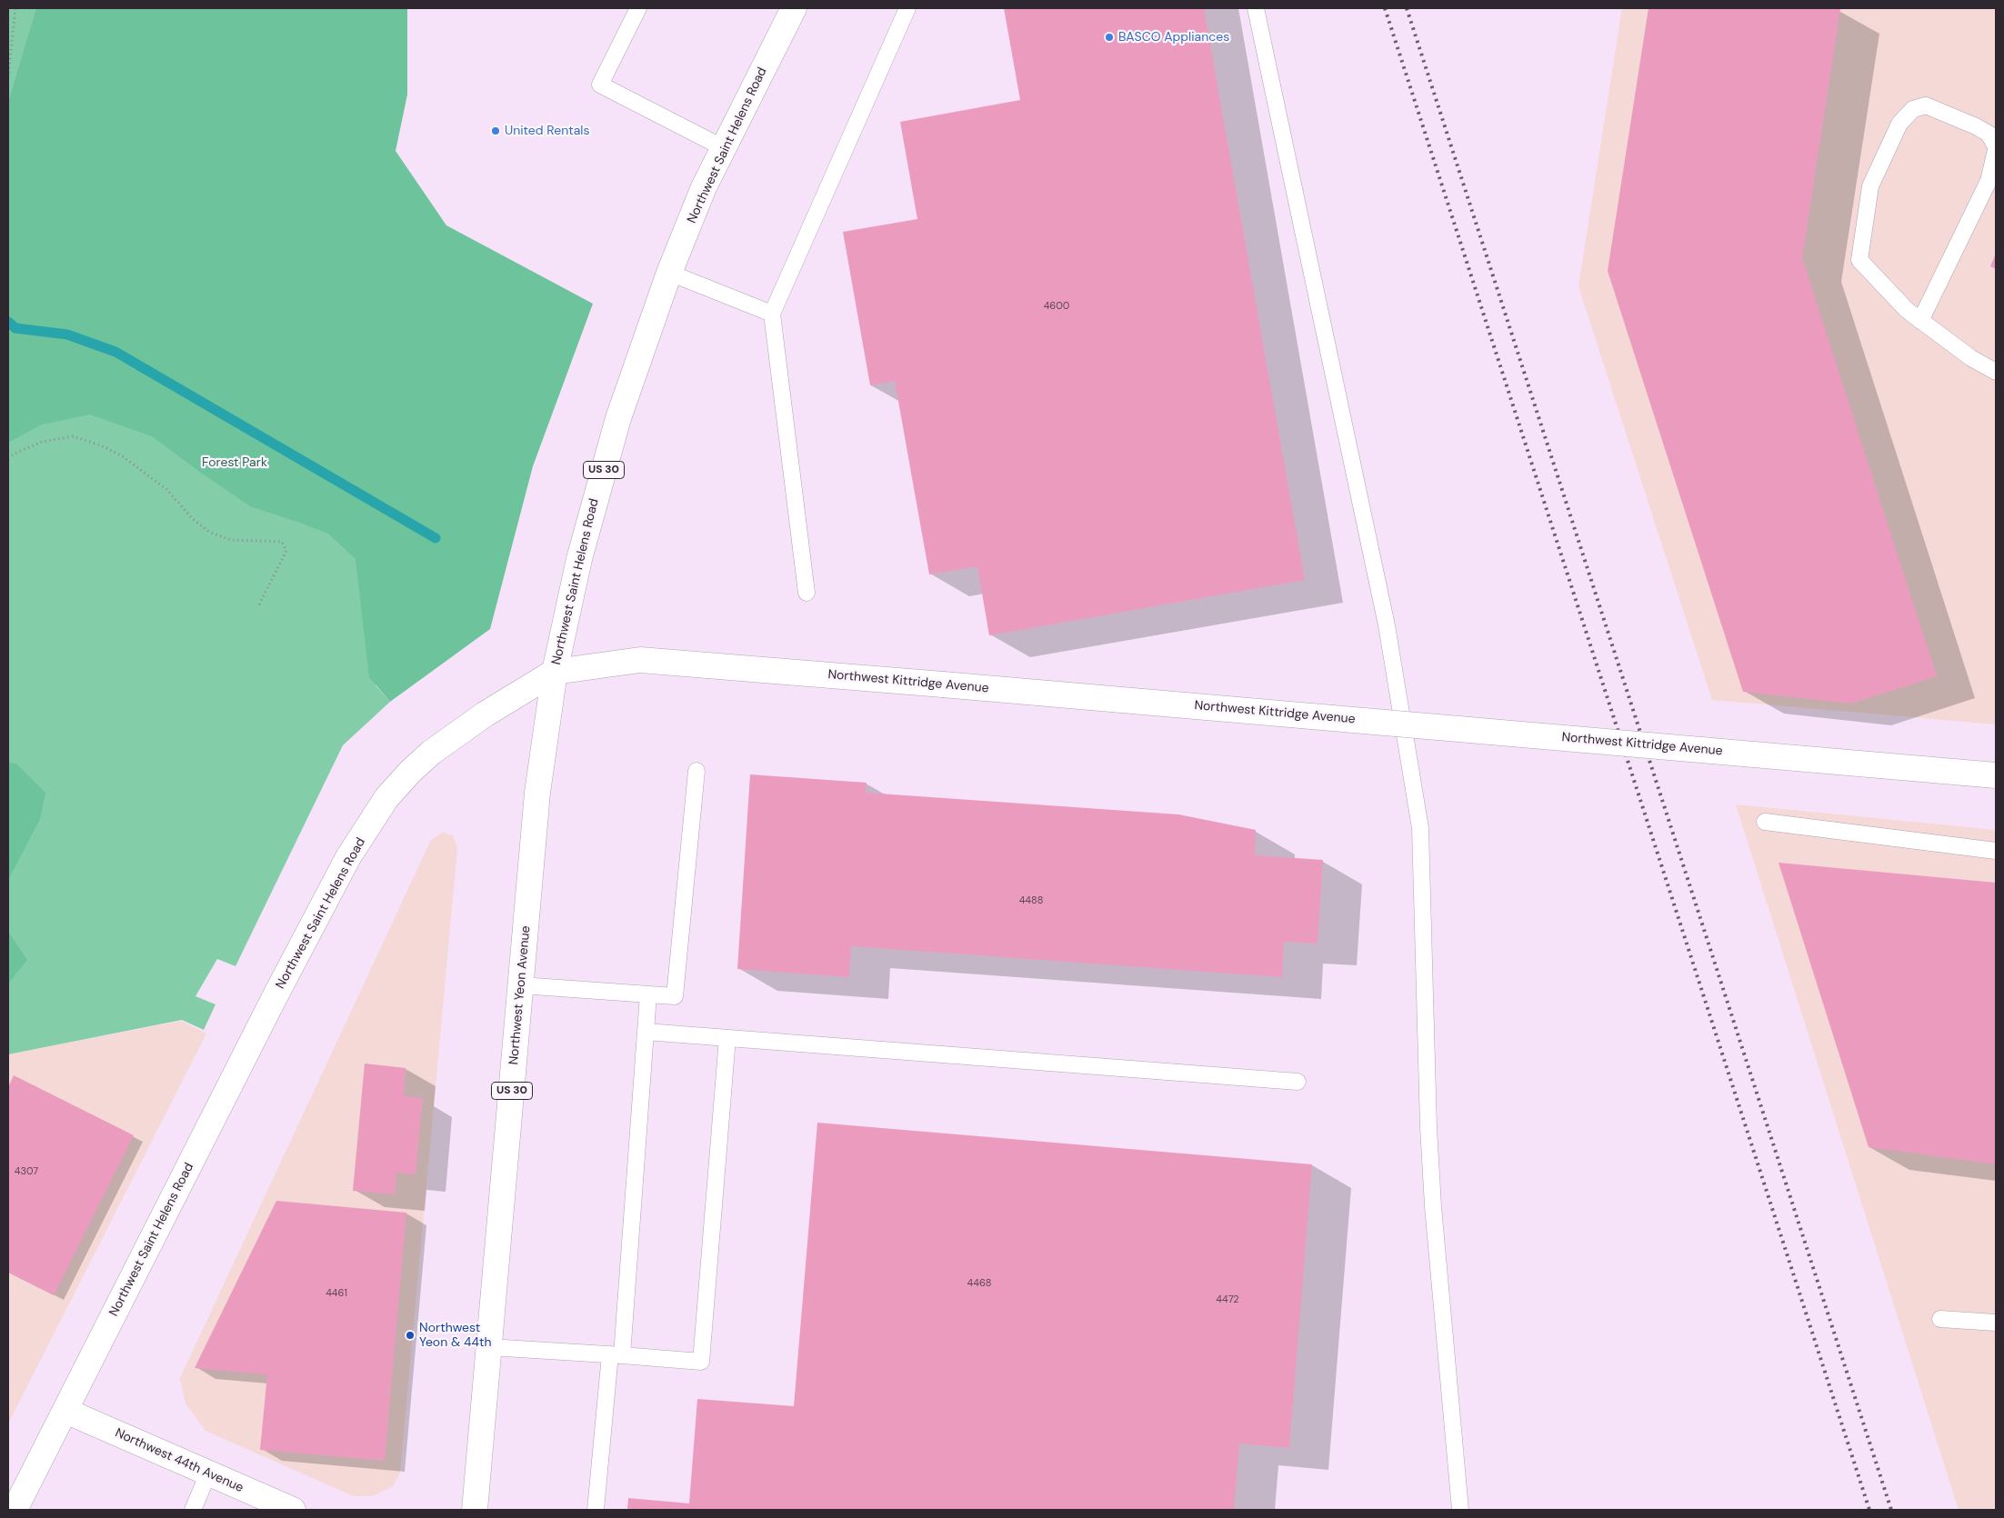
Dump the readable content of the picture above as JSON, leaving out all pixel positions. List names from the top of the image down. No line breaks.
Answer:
{"streets":{"main road":["Northwest Saint Helens Road","US 30","Northwest Kittridge Avenue","Northwest Yeon Avenue","Northwest 44th Avenue"]},"crossings":[["Northwest Saint Helens Road","Northwest Kittridge Avenue"],["Northwest Saint Helens Road","Northwest Yeon Avenue"],["Northwest Saint Helens Road","Northwest 44th Avenue"],["Northwest Kittridge Avenue","Northwest Yeon Avenue"]],"parks":["Forest Park"],"places":["BASCO Appliances","United Rentals","Northwest Yeon & 44th"],"house_numbers":["4600","4488","4307","4468","4461","4472"]}
